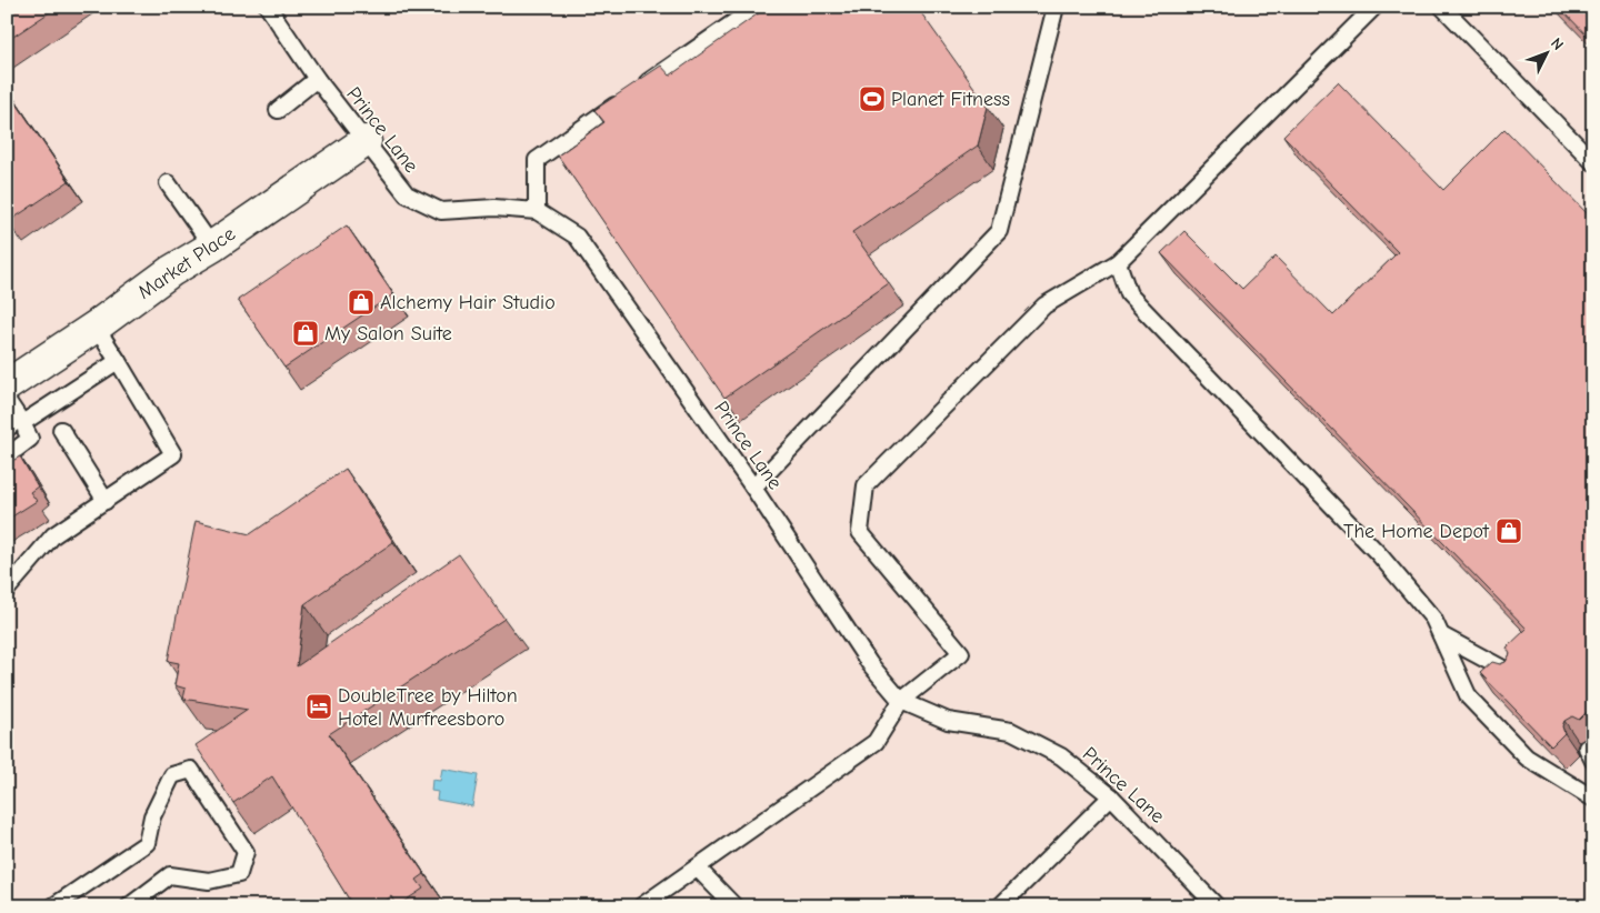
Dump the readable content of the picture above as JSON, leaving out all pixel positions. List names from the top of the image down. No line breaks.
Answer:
{"streets":{"street":["Market Place"],"lane":["Prince Lane"]},"crossings":[["Prince Lane","Market Place"]],"places":{"sports":["Planet Fitness"],"shop":["Alchemy Hair Studio","My Salon Suite","The Home Depot"],"hotel":["DoubleTree by Hilton Hotel Murfreesboro"]},"north":"top right"}
